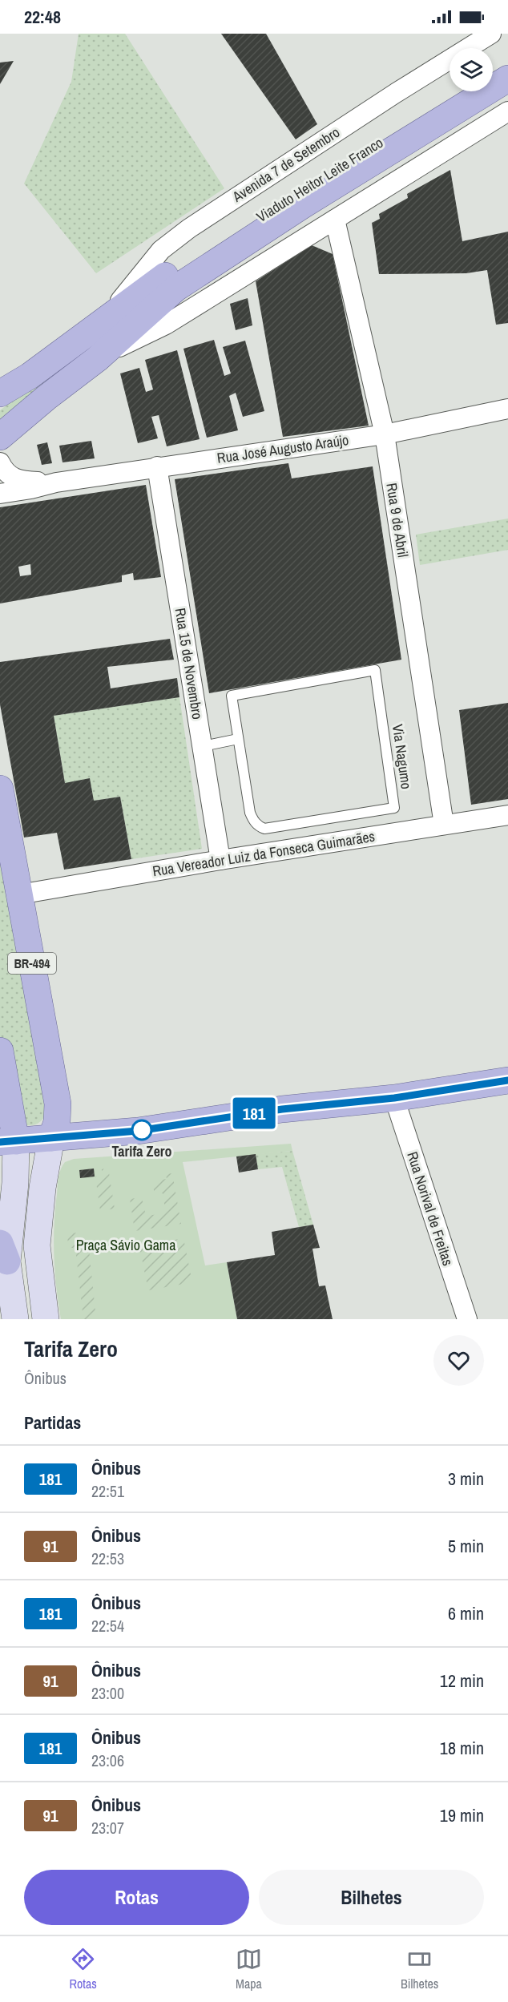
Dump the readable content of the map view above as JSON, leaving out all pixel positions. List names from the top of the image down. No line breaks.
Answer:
{"streets":{"main road":["Avenida 7 de Setembro","Viaduto Heitor Leite Franco","BR-494"],"street":["Rua José Augusto Araújo","Rua 9 de Abril","Rua 15 de Novembro","Rua Vereador Luiz da Fonseca Guimarães","Rua Norival de Freitas"],"lane":["Via Nagumo"]},"crossings":[["Avenida 7 de Setembro","Viaduto Heitor Leite Franco"],["Rua José Augusto Araújo","Rua 9 de Abril"],["Rua José Augusto Araújo","Rua 15 de Novembro"],["Rua 9 de Abril","Rua Vereador Luiz da Fonseca Guimarães"],["Rua 15 de Novembro","Rua Vereador Luiz da Fonseca Guimarães"],["Rua Vereador Luiz da Fonseca Guimarães","BR-494"]],"parks":["Praça Sávio Gama"],"places":["Tarifa Zero"],"lines":["bus line 181"],"page":{"status":"22:48","on_map":"181","heading":[["Tarifa Zero","Ônibus"],"Partidas"],"list":[{"mark":"181","name":"Ônibus","note":"22:51","value":"3 min"},{"mark":"91","name":"Ônibus","note":"22:53","value":"5 min"},{"mark":"181","name":"Ônibus","note":"22:54","value":"6 min"},{"mark":"91","name":"Ônibus","note":"23:00","value":"12 min"},{"mark":"181","name":"Ônibus","note":"23:06","value":"18 min"},{"mark":"91","name":"Ônibus","note":"23:07","value":"19 min"}],"buttons":["Rotas","Bilhetes"],"tabs":["Rotas","Mapa","Bilhetes"]}}
